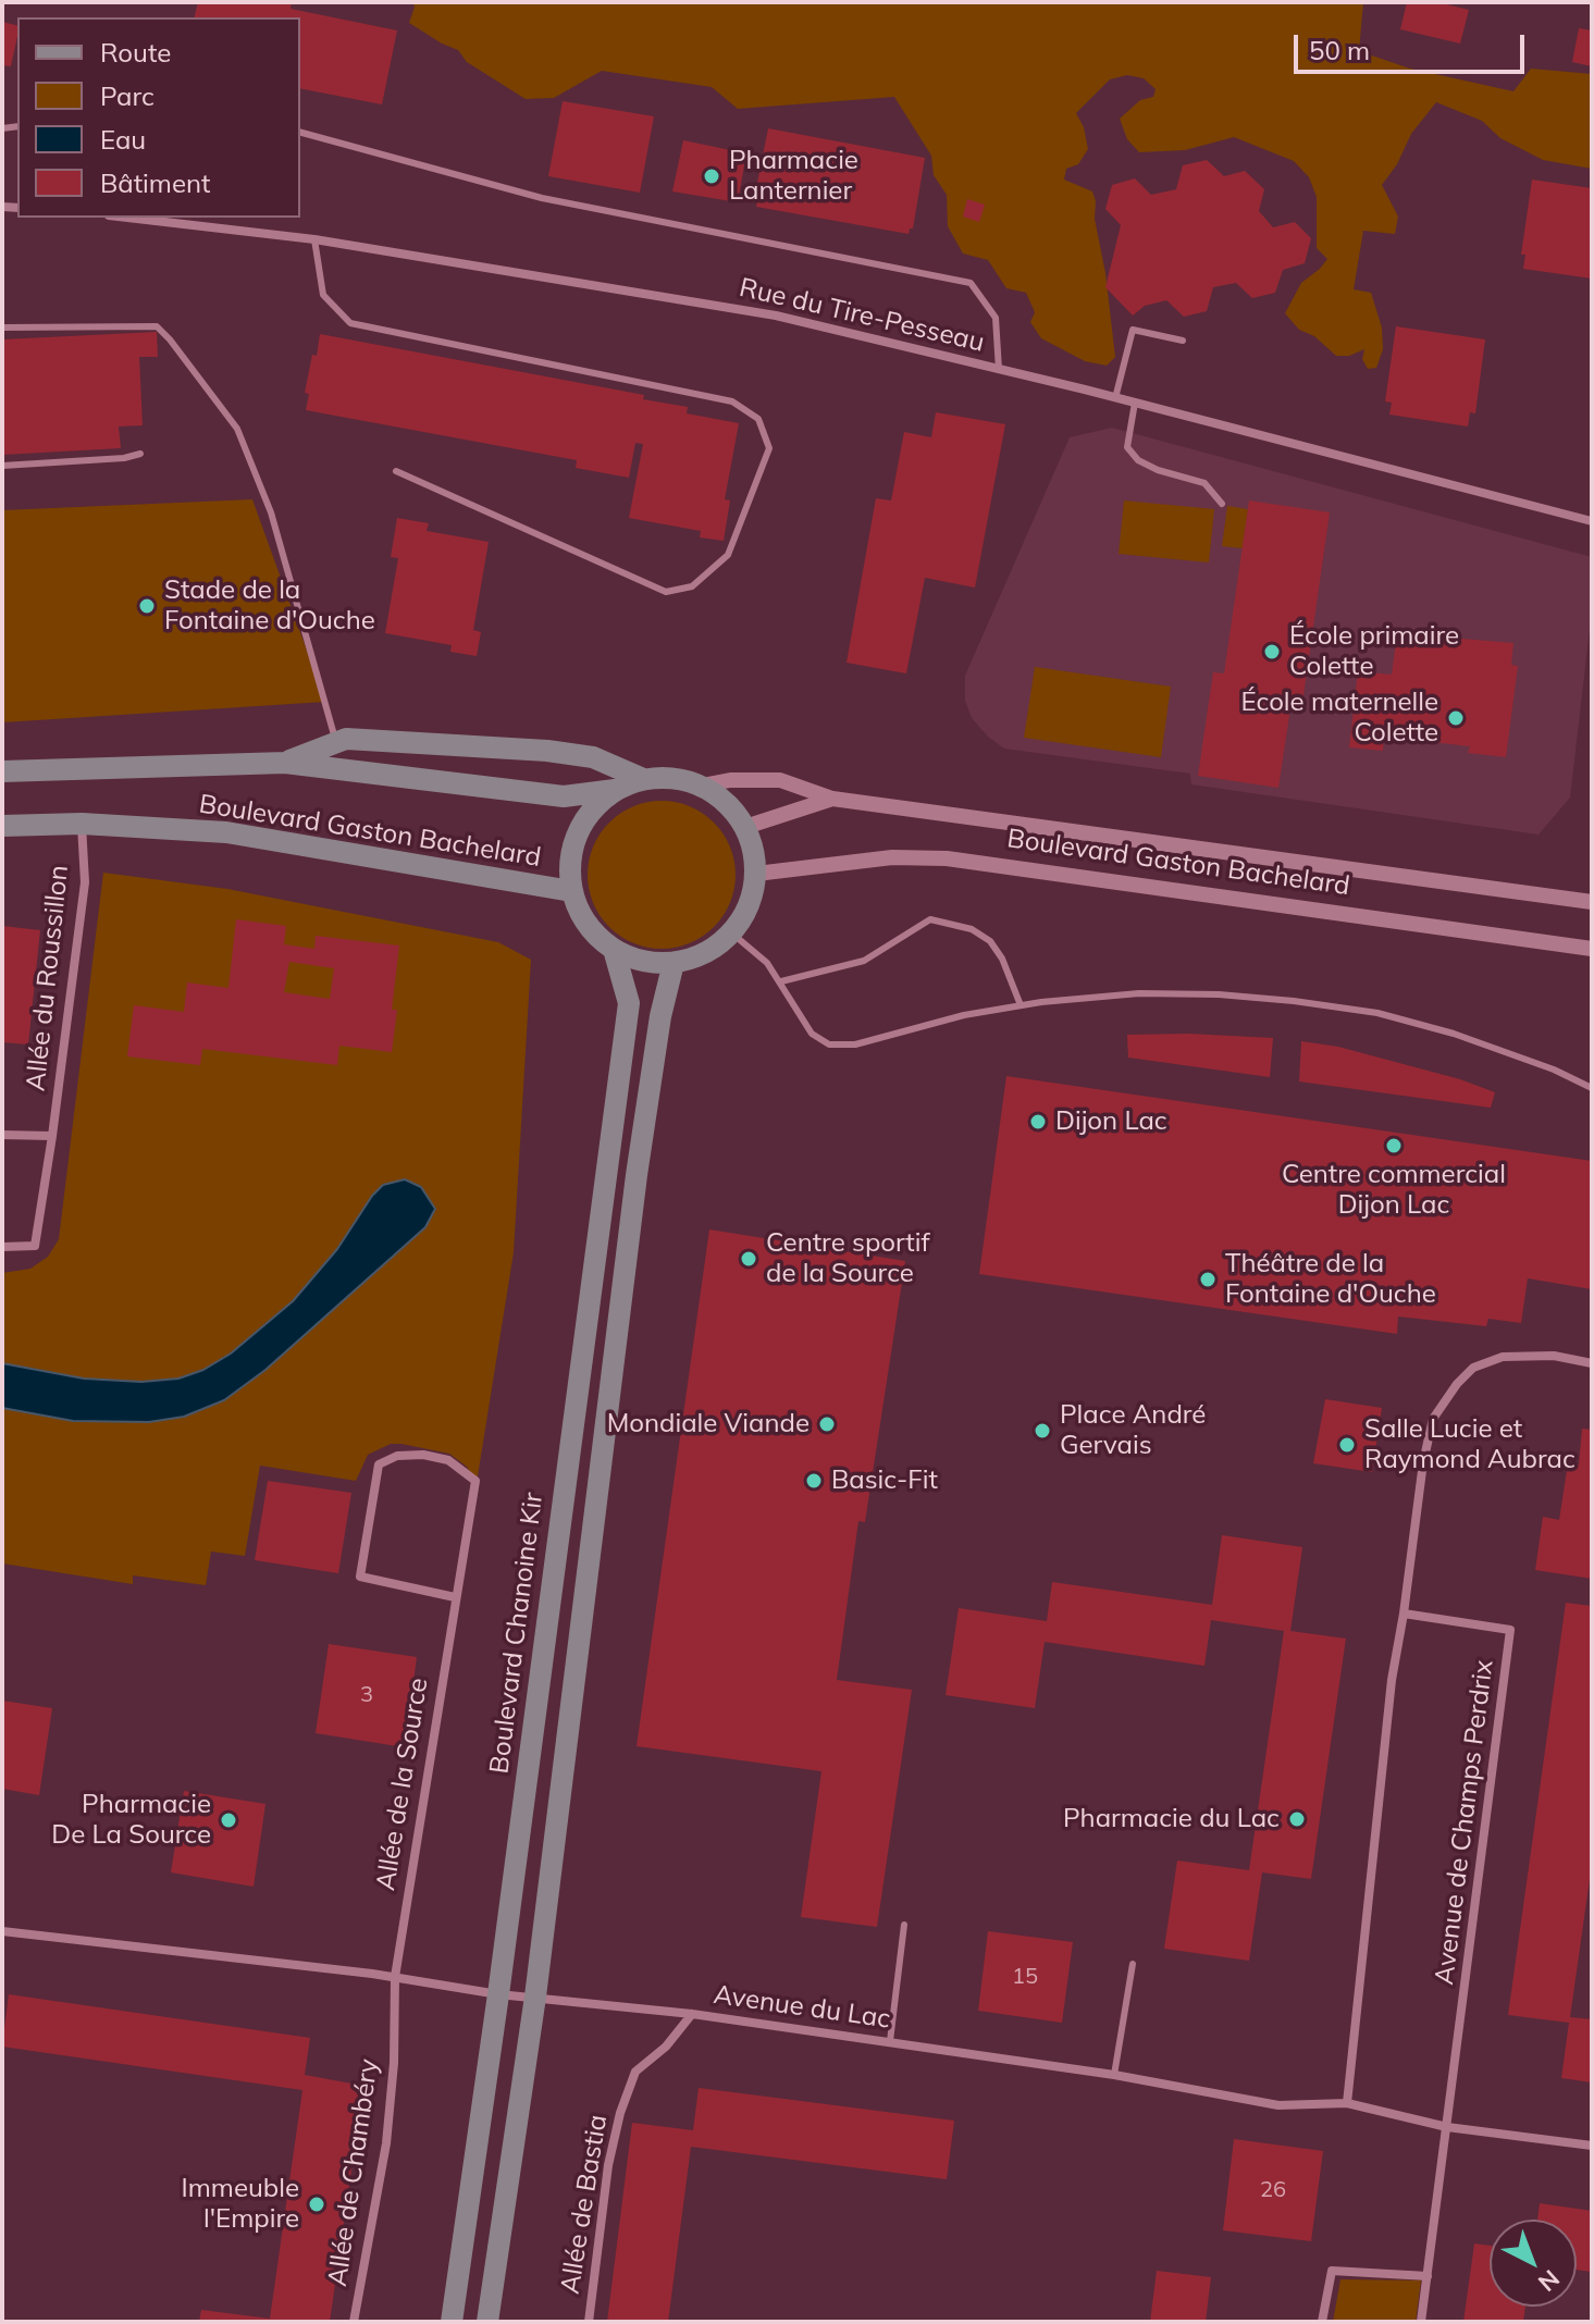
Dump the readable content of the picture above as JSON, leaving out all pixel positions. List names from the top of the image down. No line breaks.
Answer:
{"streets":{"main road":["Boulevard Gaston Bachelard","Boulevard Chanoine Kir"],"street":["Rue du Tire-Pesseau","Allée du Roussillon","Allée de la Source","Avenue de Champs Perdrix","Avenue du Lac","Allée de Chambéry","Allée de Bastia"]},"crossings":[["Boulevard Gaston Bachelard","Allée du Roussillon"],["Boulevard Gaston Bachelard","Boulevard Chanoine Kir"],["Boulevard Chanoine Kir","Avenue du Lac"],["Allée de la Source","Avenue du Lac"],["Allée de la Source","Allée de Chambéry"],["Avenue de Champs Perdrix","Avenue du Lac"],["Avenue du Lac","Allée de Chambéry"],["Avenue du Lac","Allée de Bastia"]],"places":["Pharmacie Lanternier","Stade de la Fontaine d'Ouche","École primaire Colette","École maternelle Colette","Dijon Lac","Centre commercial Dijon Lac","Centre sportif de la Source","Théâtre de la Fontaine d'Ouche","Mondiale Viande","Place André Gervais","Salle Lucie et Raymond Aubrac","Basic-Fit","Pharmacie du Lac","Pharmacie De La Source","Immeuble l'Empire"],"house_numbers":["3","15","26"],"legend":["Route","Parc","Eau","Bâtiment"],"scale_bar":"50 m","north":"bottom right"}
